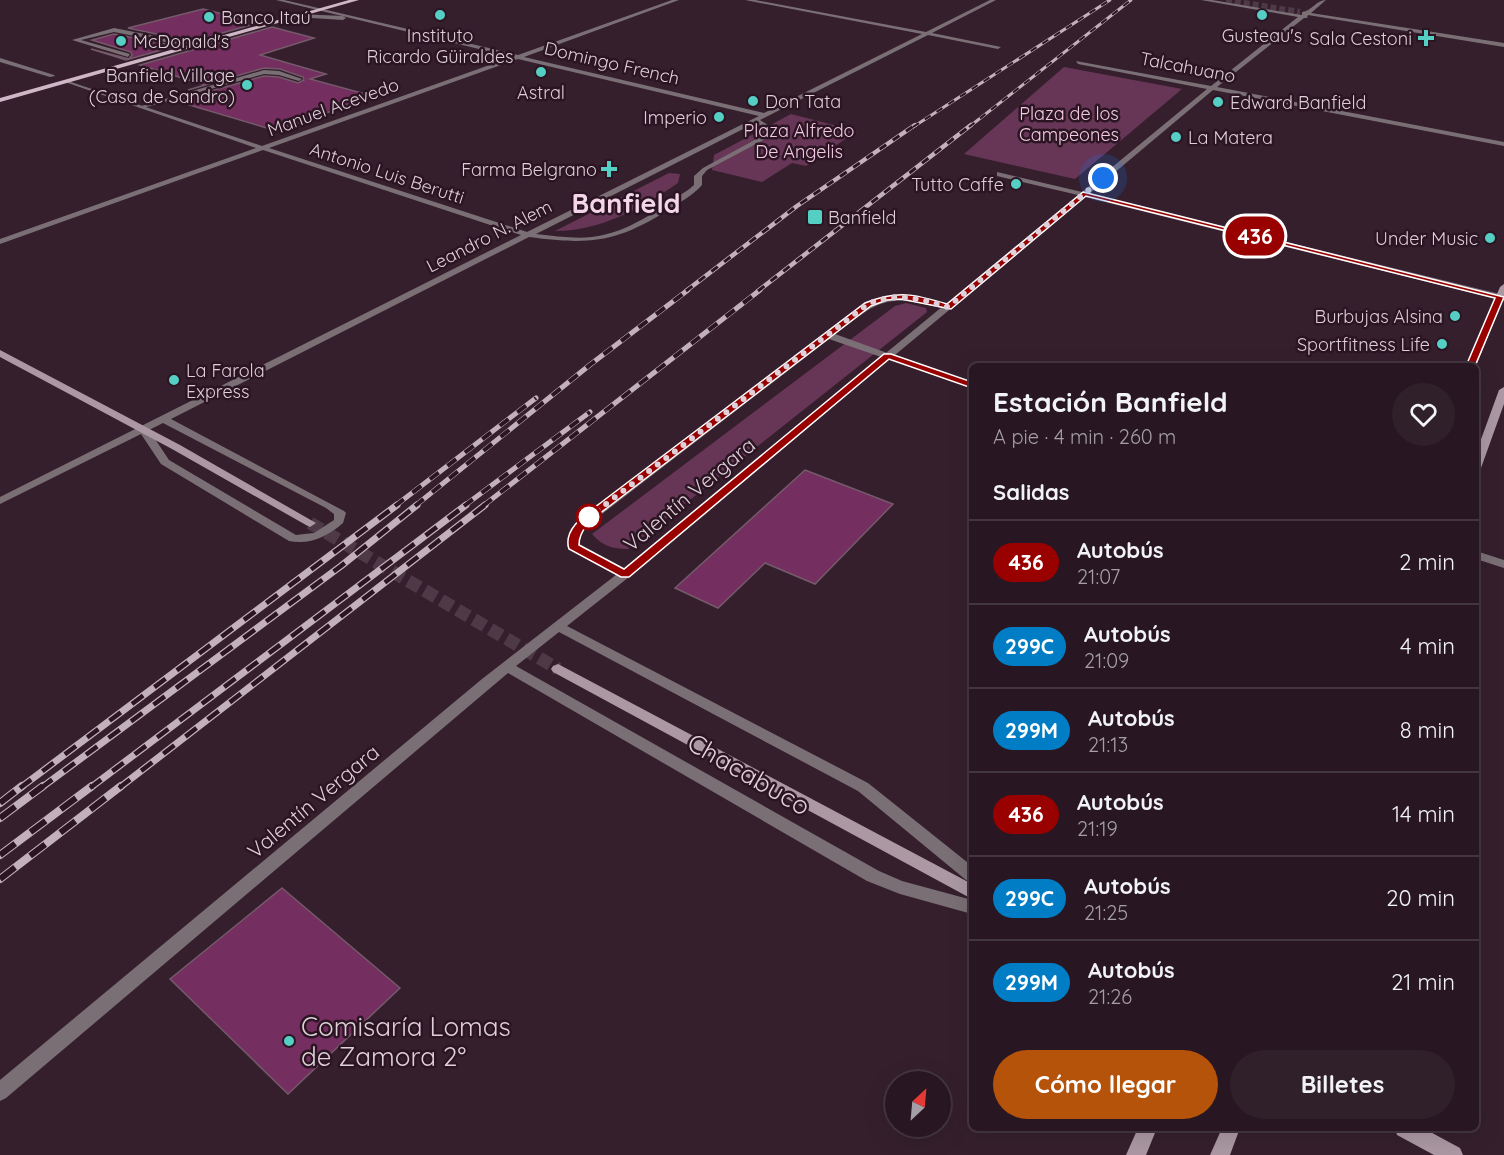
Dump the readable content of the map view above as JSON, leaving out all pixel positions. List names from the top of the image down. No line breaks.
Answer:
{"streets":{"street":["Domingo French","Talcahuano","Manuel Acevedo","Antonio Luis Berutti","Leandro N. Alem","Valentín Vergara","Chacabuco"]},"crossings":[["Domingo French","Manuel Acevedo"],["Domingo French","Leandro N. Alem"],["Talcahuano","Valentín Vergara"],["Manuel Acevedo","Antonio Luis Berutti"],["Antonio Luis Berutti","Leandro N. Alem"],["Valentín Vergara","Chacabuco"]],"districts":["Banfield"],"parks":["Plaza de los Campeones","Plaza Alfredo De Angelis"],"places":{"other":["Instituto Ricardo Güiraldes","Gusteau's","Banco Itaú","McDonald's","Astral","Banfield Village (Casa de Sandro)","Don Tata","Edward Banfield","Imperio","La Matera","Tutto Caffe","Under Music","Burbujas Alsina","Sportfitness Life","La Farola Express","Comisaría Lomas de Zamora 2°"],"health":["Sala Cestoni","Farma Belgrano"],"transit":["Banfield"]},"lines":["bus line 436"],"north":"top right","page":{"on_map":"436","heading":[["Estación Banfield","A pie · 4 min · 260 m"],"Salidas"],"list":[{"mark":"436","name":"Autobús","note":"21:07","value":"2 min"},{"mark":"299C","name":"Autobús","note":"21:09","value":"4 min"},{"mark":"299M","name":"Autobús","note":"21:13","value":"8 min"},{"mark":"436","name":"Autobús","note":"21:19","value":"14 min"},{"mark":"299C","name":"Autobús","note":"21:25","value":"20 min"},{"mark":"299M","name":"Autobús","note":"21:26","value":"21 min"}],"buttons":["Cómo llegar","Billetes"]}}
